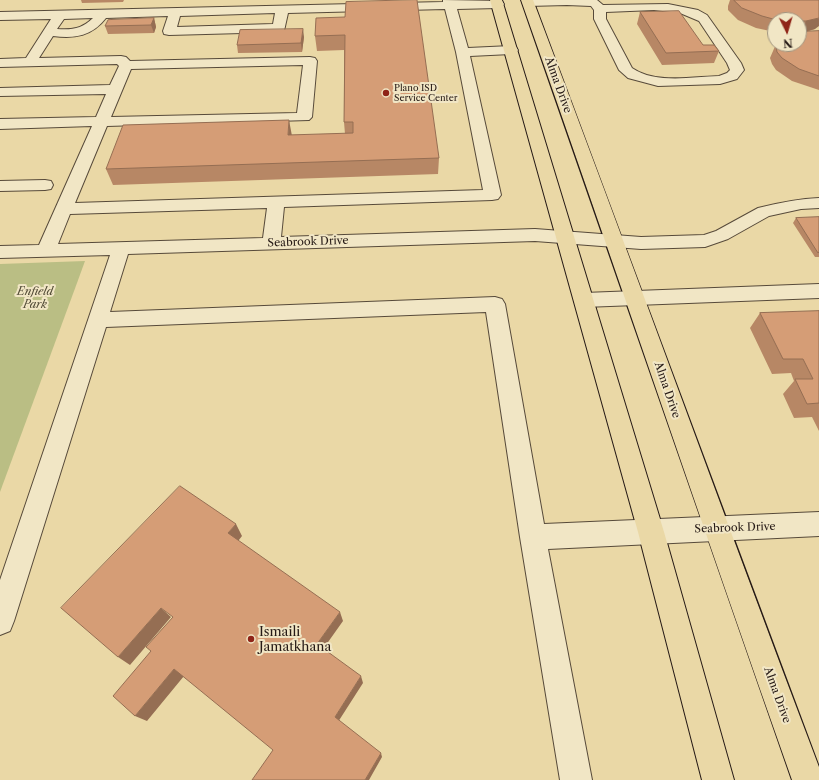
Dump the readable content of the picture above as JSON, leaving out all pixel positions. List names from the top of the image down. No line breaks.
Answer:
{"streets":{"main road":["Alma Drive"],"street":["Seabrook Drive"]},"crossings":[["Alma Drive","Seabrook Drive"]],"parks":["Enfield Park"],"places":["Plano ISD Service Center","Ismaili Jamatkhana"],"north":"bottom"}
